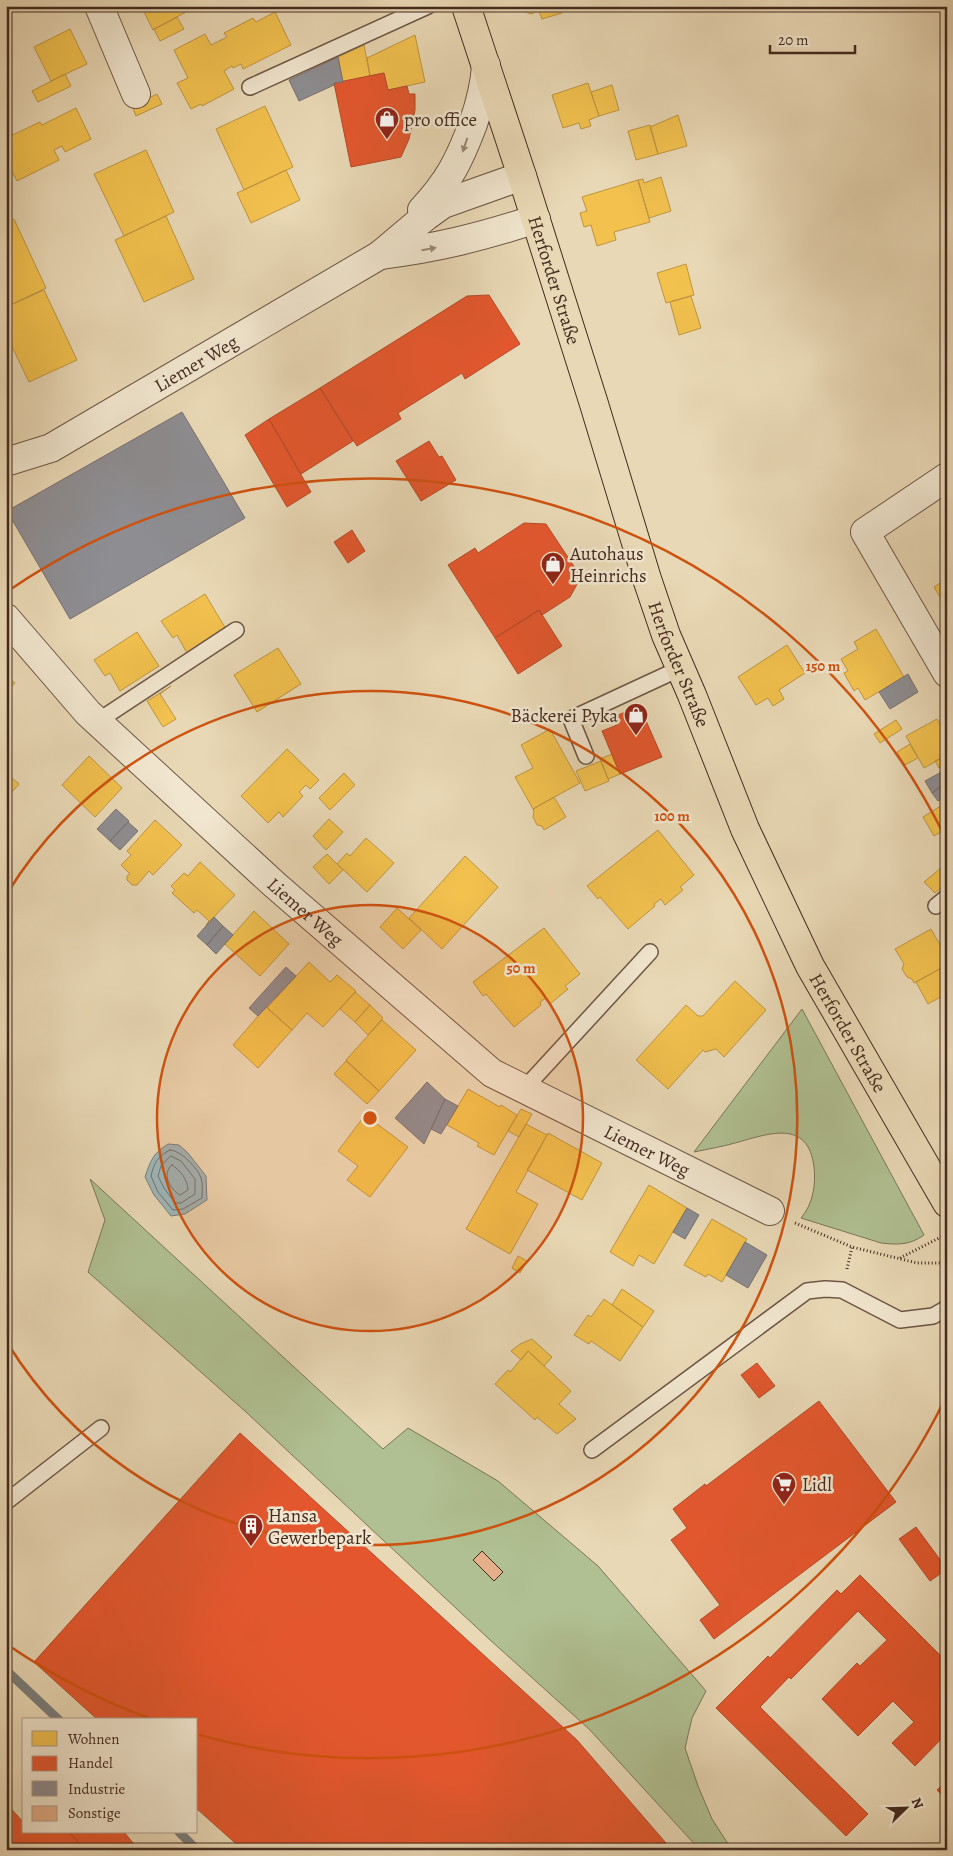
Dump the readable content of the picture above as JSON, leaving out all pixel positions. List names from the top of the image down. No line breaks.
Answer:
{"streets":{"main road":["Herforder Straße"],"street":["Liemer Weg"]},"crossings":[["Herforder Straße","Liemer Weg"]],"places":{"shop":["pro office","Autohaus Heinrichs","Bäckerei Pyka"],"supermarket":["Lidl"],"building":["Hansa Gewerbepark"]},"legend":["Wohnen","Handel","Industrie","Sonstige"],"scale_bar":"20 m","north":"top right","rings":["150 m","100 m","50 m"]}
